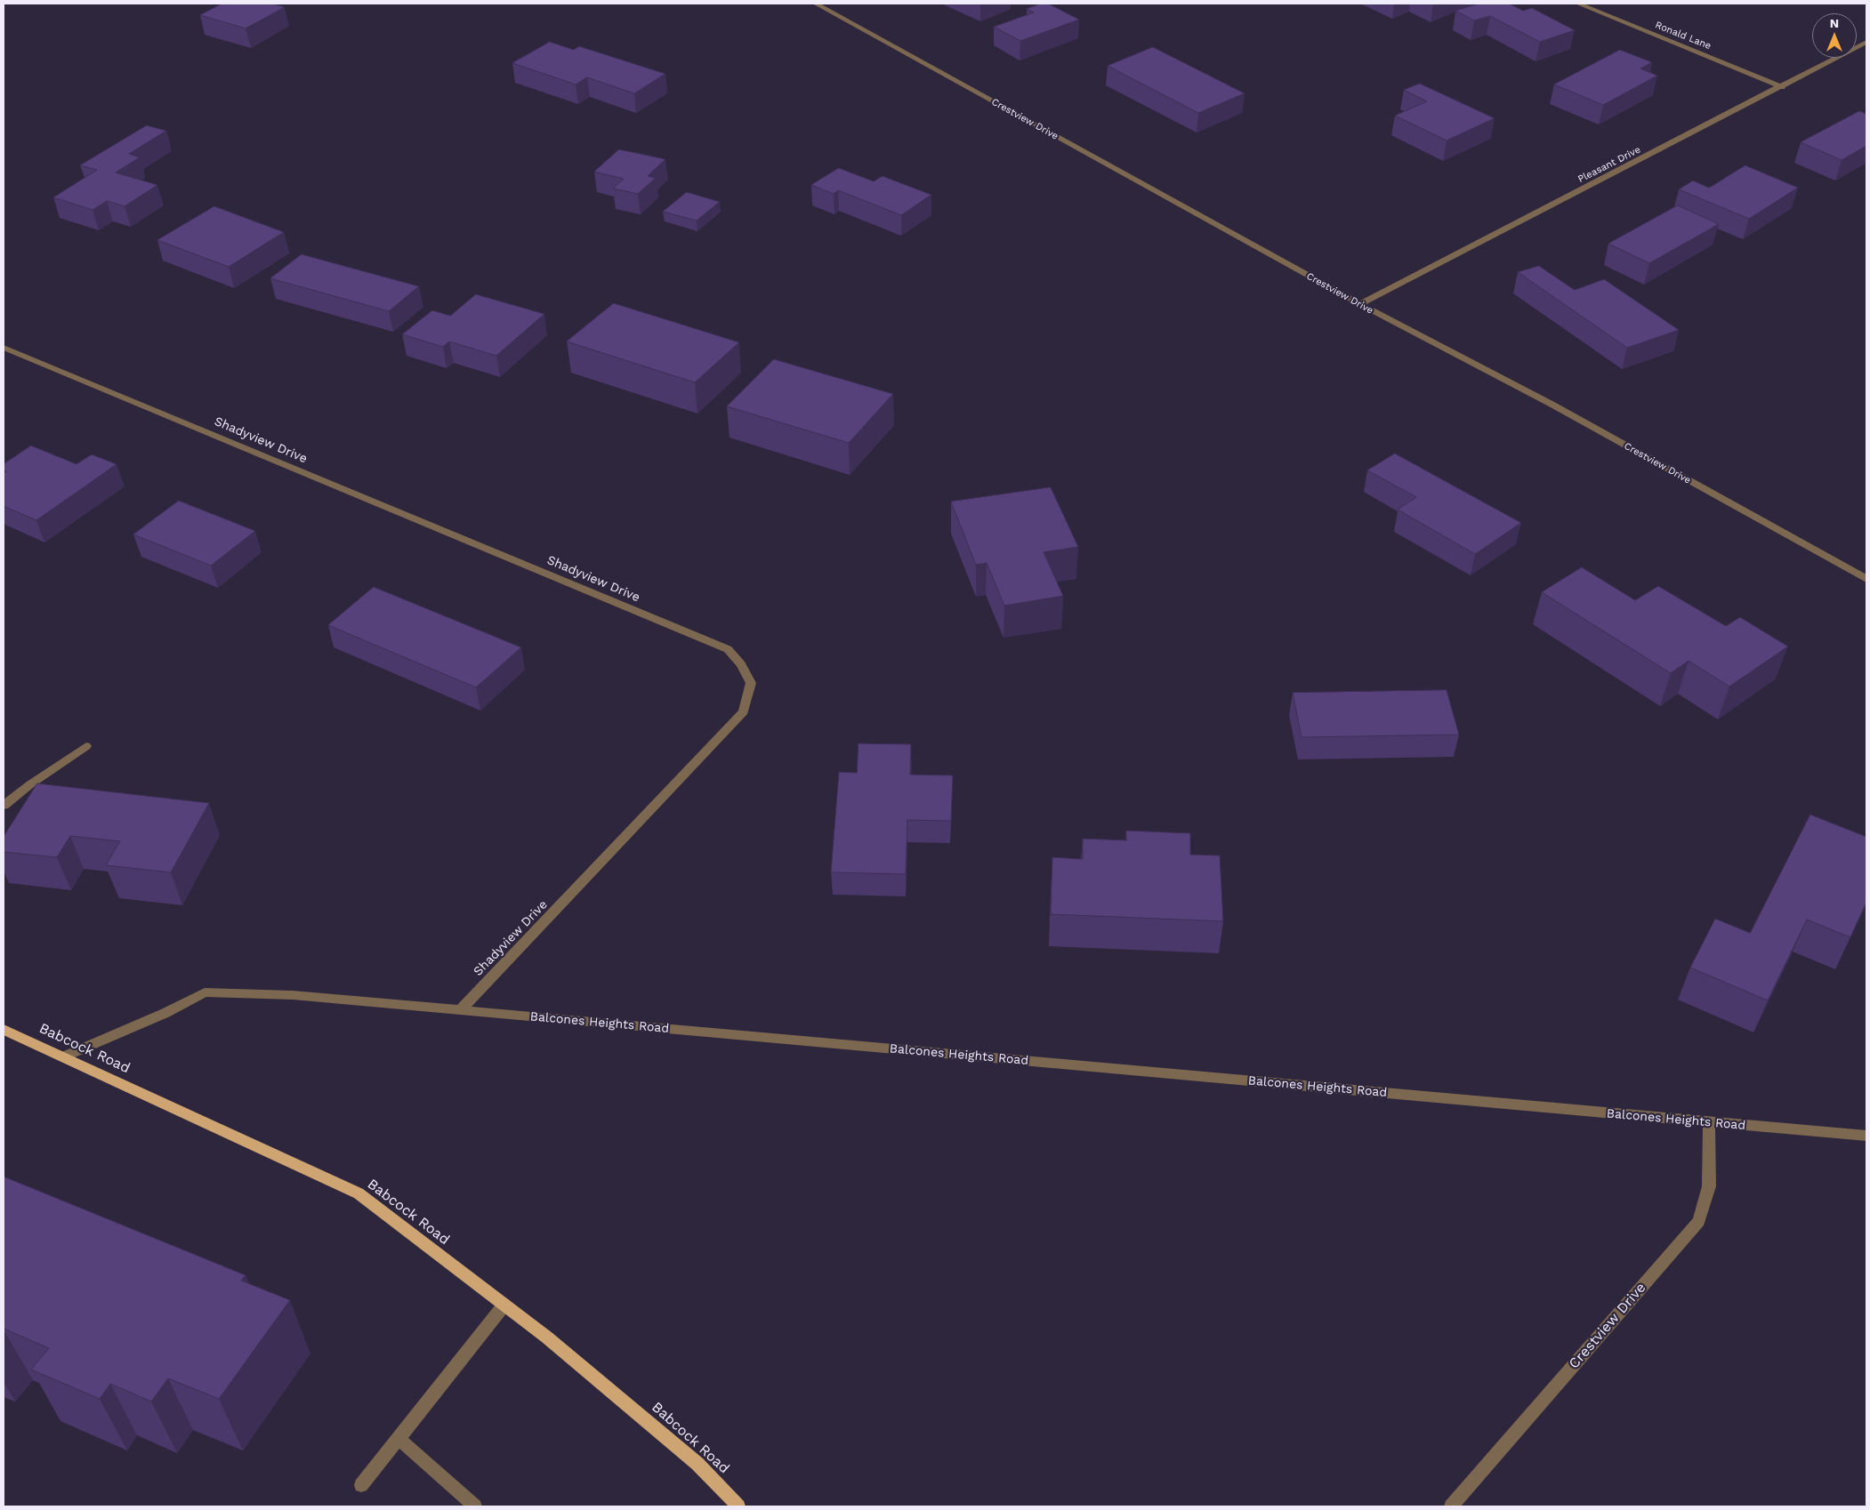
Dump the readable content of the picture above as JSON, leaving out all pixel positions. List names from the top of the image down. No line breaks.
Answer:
{"streets":{"main road":["Babcock Road"],"street":["Ronald Lane","Crestview Drive","Pleasant Drive","Shadyview Drive","Balcones Heights Road"]},"crossings":[["Ronald Lane","Pleasant Drive"],["Crestview Drive","Pleasant Drive"],["Crestview Drive","Balcones Heights Road"],["Shadyview Drive","Balcones Heights Road"],["Balcones Heights Road","Babcock Road"]],"north":"top"}
